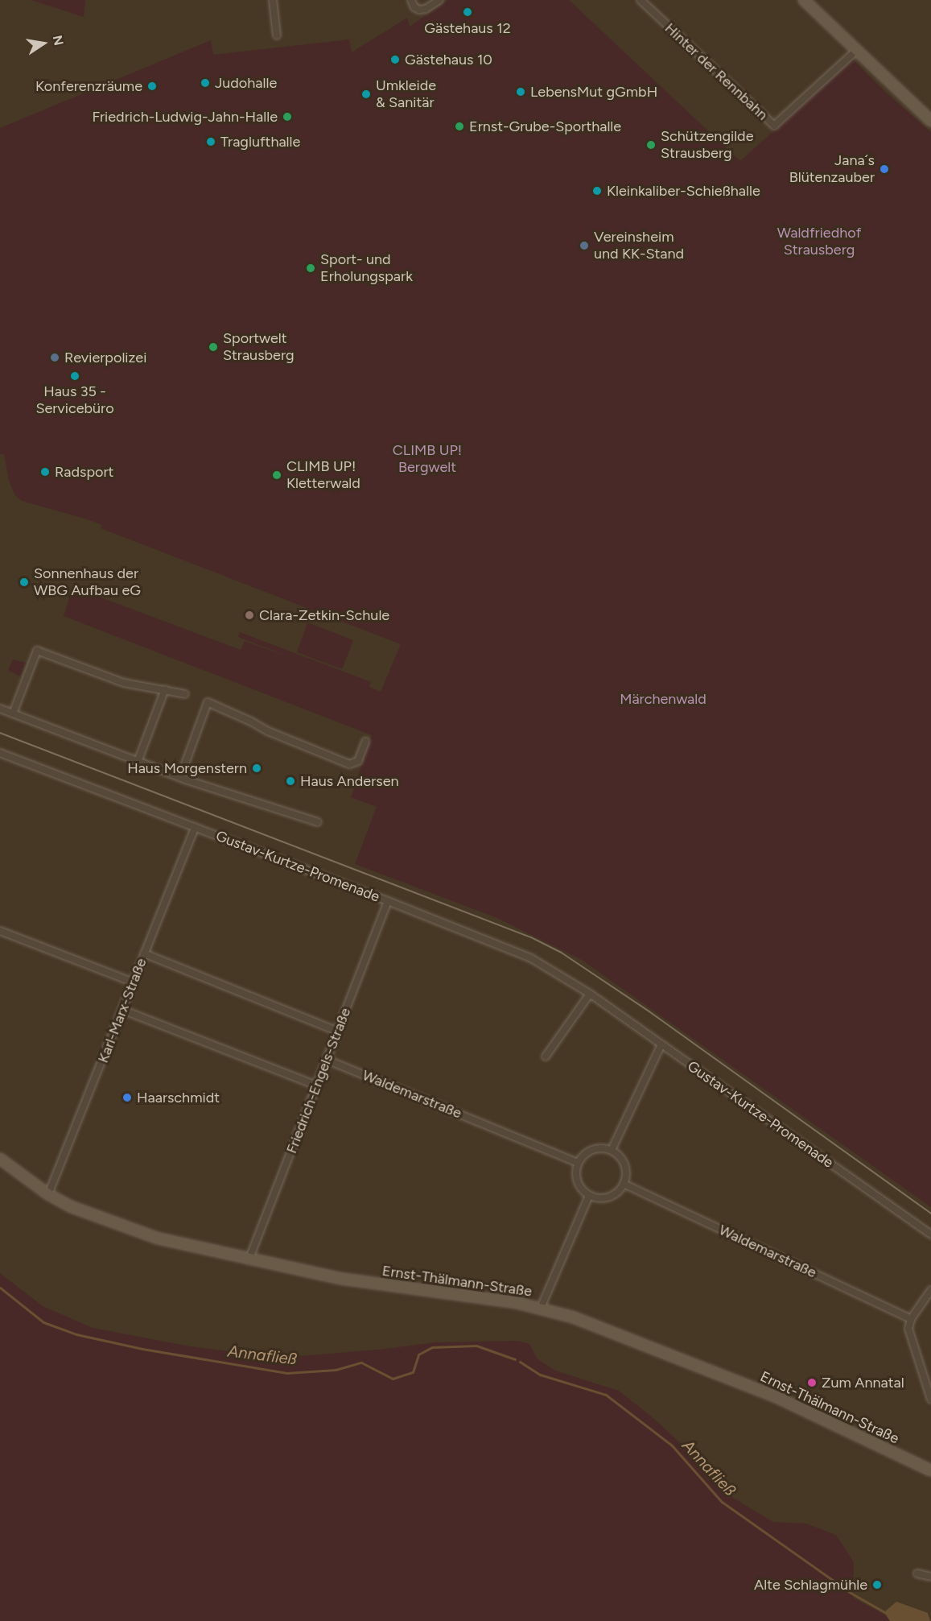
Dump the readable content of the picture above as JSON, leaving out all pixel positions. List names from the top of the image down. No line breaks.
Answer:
{"streets":{"main road":["Ernst-Thälmann-Straße"],"street":["Hinter der Rennbahn","Gustav-Kurtze-Promenade","Karl-Marx-Straße","Friedrich-Engels-Straße","Waldemarstraße"]},"crossings":[["Gustav-Kurtze-Promenade","Karl-Marx-Straße"],["Gustav-Kurtze-Promenade","Friedrich-Engels-Straße"],["Karl-Marx-Straße","Ernst-Thälmann-Straße"],["Friedrich-Engels-Straße","Waldemarstraße"],["Friedrich-Engels-Straße","Ernst-Thälmann-Straße"]],"water":["Annafließ"],"parks":["Waldfriedhof Strausberg","CLIMB UP! Bergwelt","Märchenwald"],"places":["Gästehaus 12","Gästehaus 10","Judohalle","Konferenzräume","LebensMut gGmbH","Umkleide & Sanitär","Friedrich-Ludwig-Jahn-Halle","Ernst-Grube-Sporthalle","Traglufthalle","Schützengilde Strausberg","Jana´s Blütenzauber","Kleinkaliber-Schießhalle","Vereinsheim und KK-Stand","Sport- und Erholungspark","Sportwelt Strausberg","Revierpolizei","Haus 35 - Servicebüro","Radsport","CLIMB UP! Kletterwald","Sonnenhaus der WBG Aufbau eG","Clara-Zetkin-Schule","Haus Morgenstern","Haus Andersen","Haarschmidt","Zum Annatal","Alte Schlagmühle"],"north":"right"}
